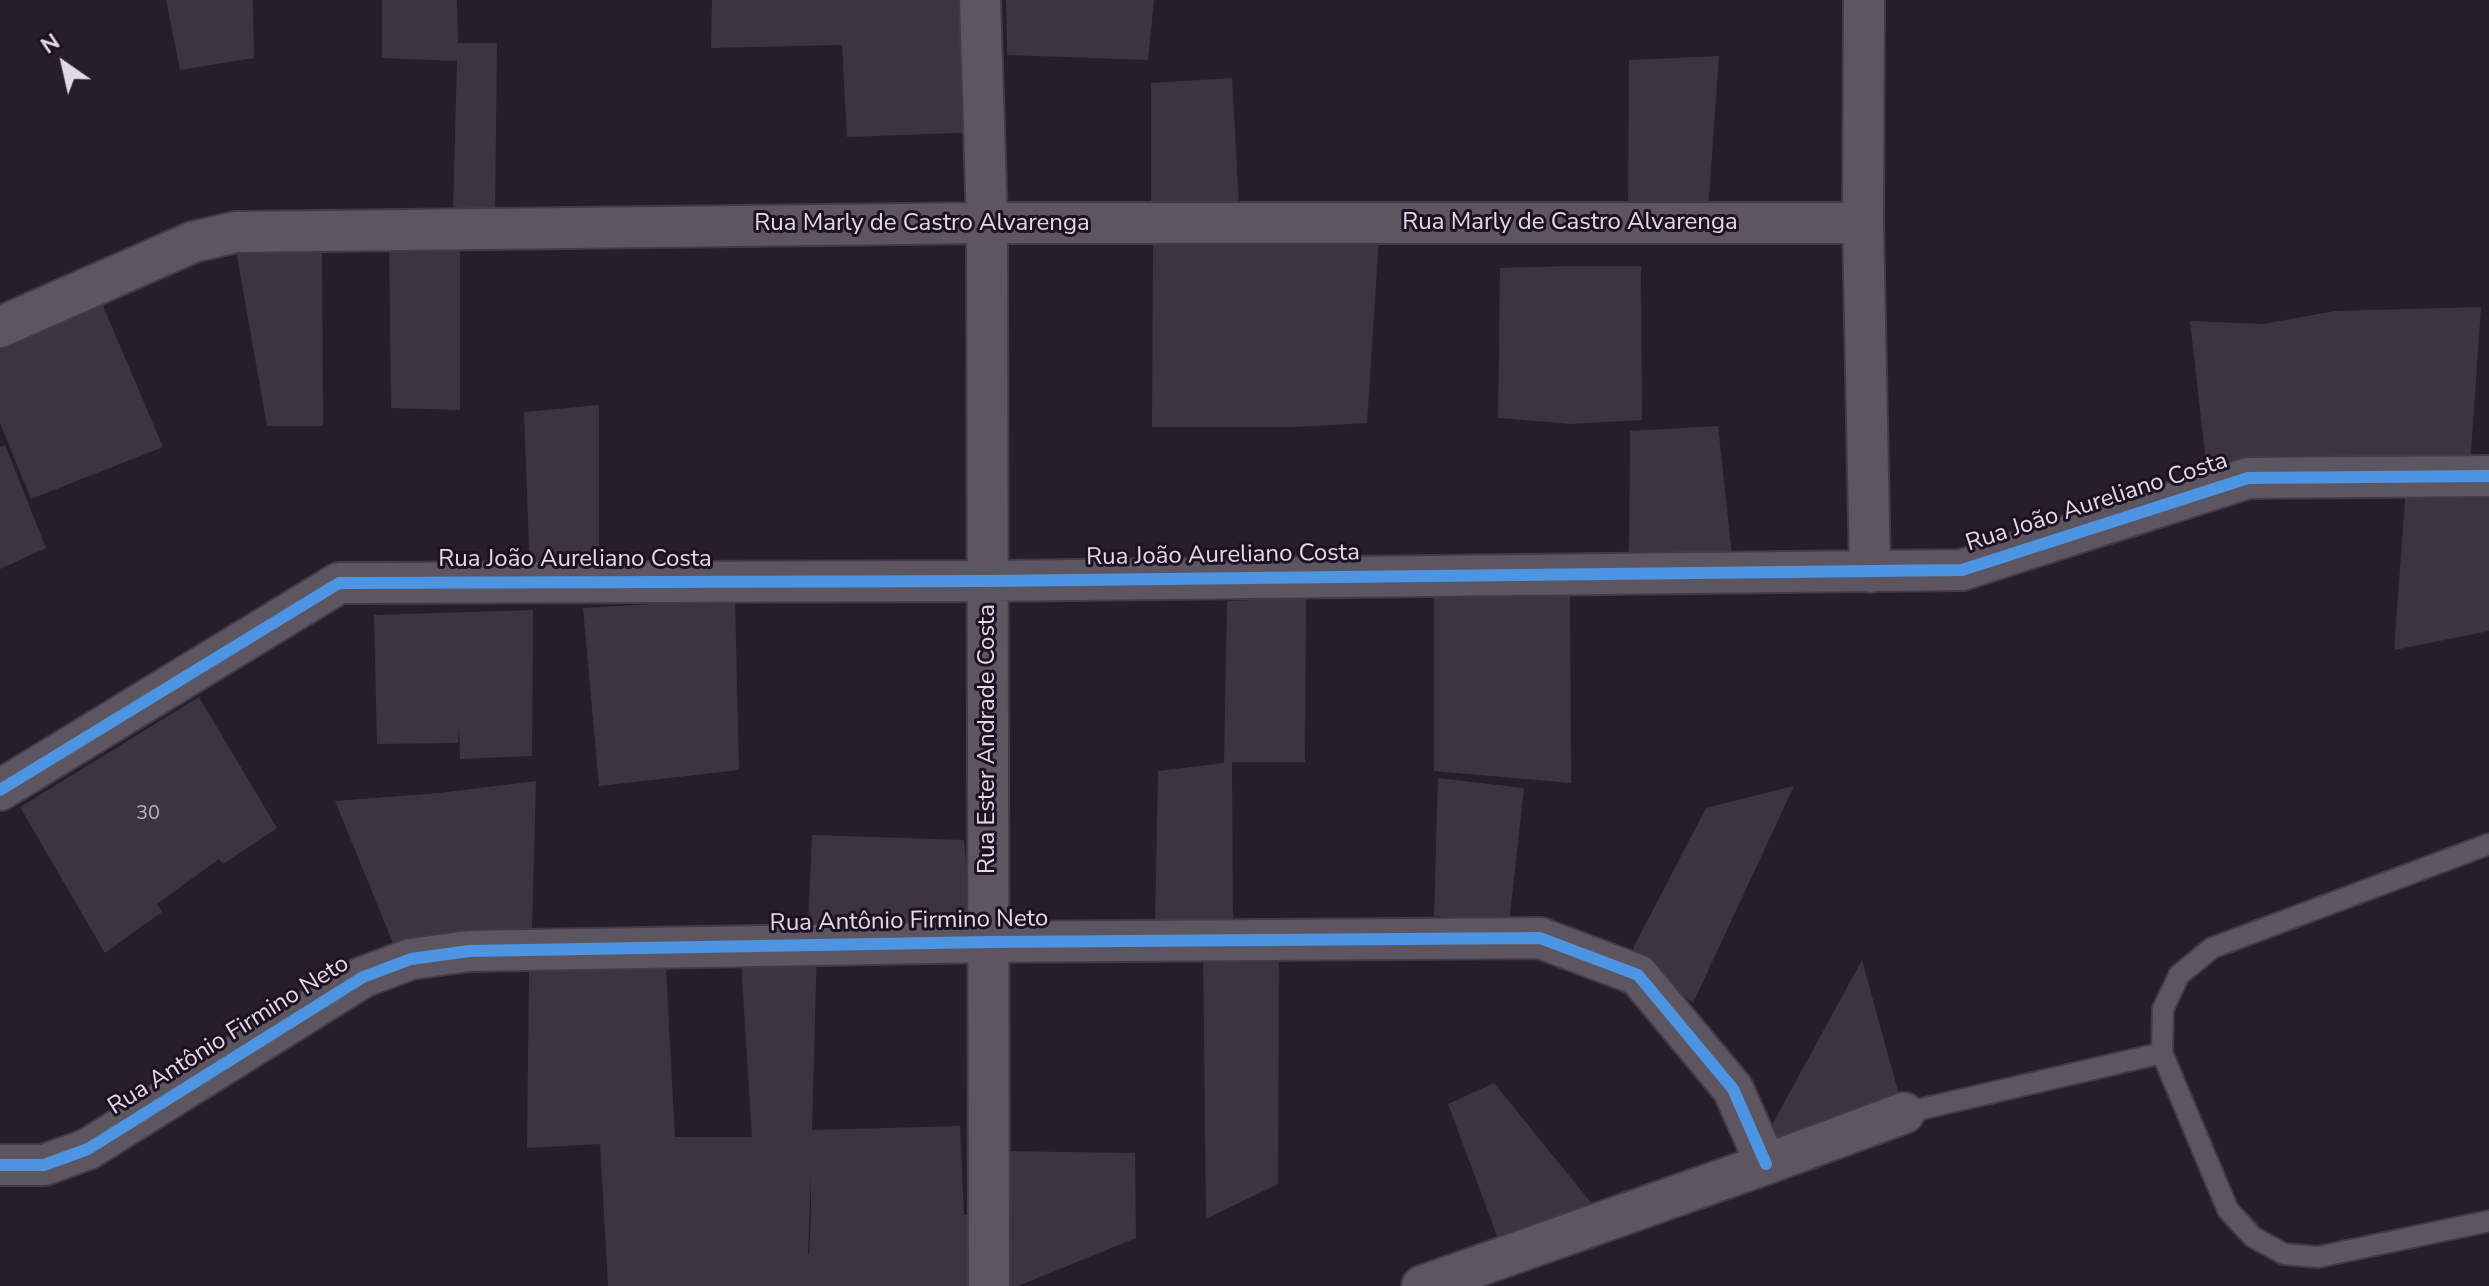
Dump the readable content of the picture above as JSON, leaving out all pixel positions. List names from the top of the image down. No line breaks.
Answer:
{"streets":{"street":["Rua Marly de Castro Alvarenga","Rua João Aureliano Costa","Rua Ester Andrade Costa","Rua Antônio Firmino Neto"]},"crossings":[["Rua Marly de Castro Alvarenga","Rua Ester Andrade Costa"],["Rua João Aureliano Costa","Rua Ester Andrade Costa"],["Rua Ester Andrade Costa","Rua Antônio Firmino Neto"]],"house_numbers":["30"],"north":"top left"}
